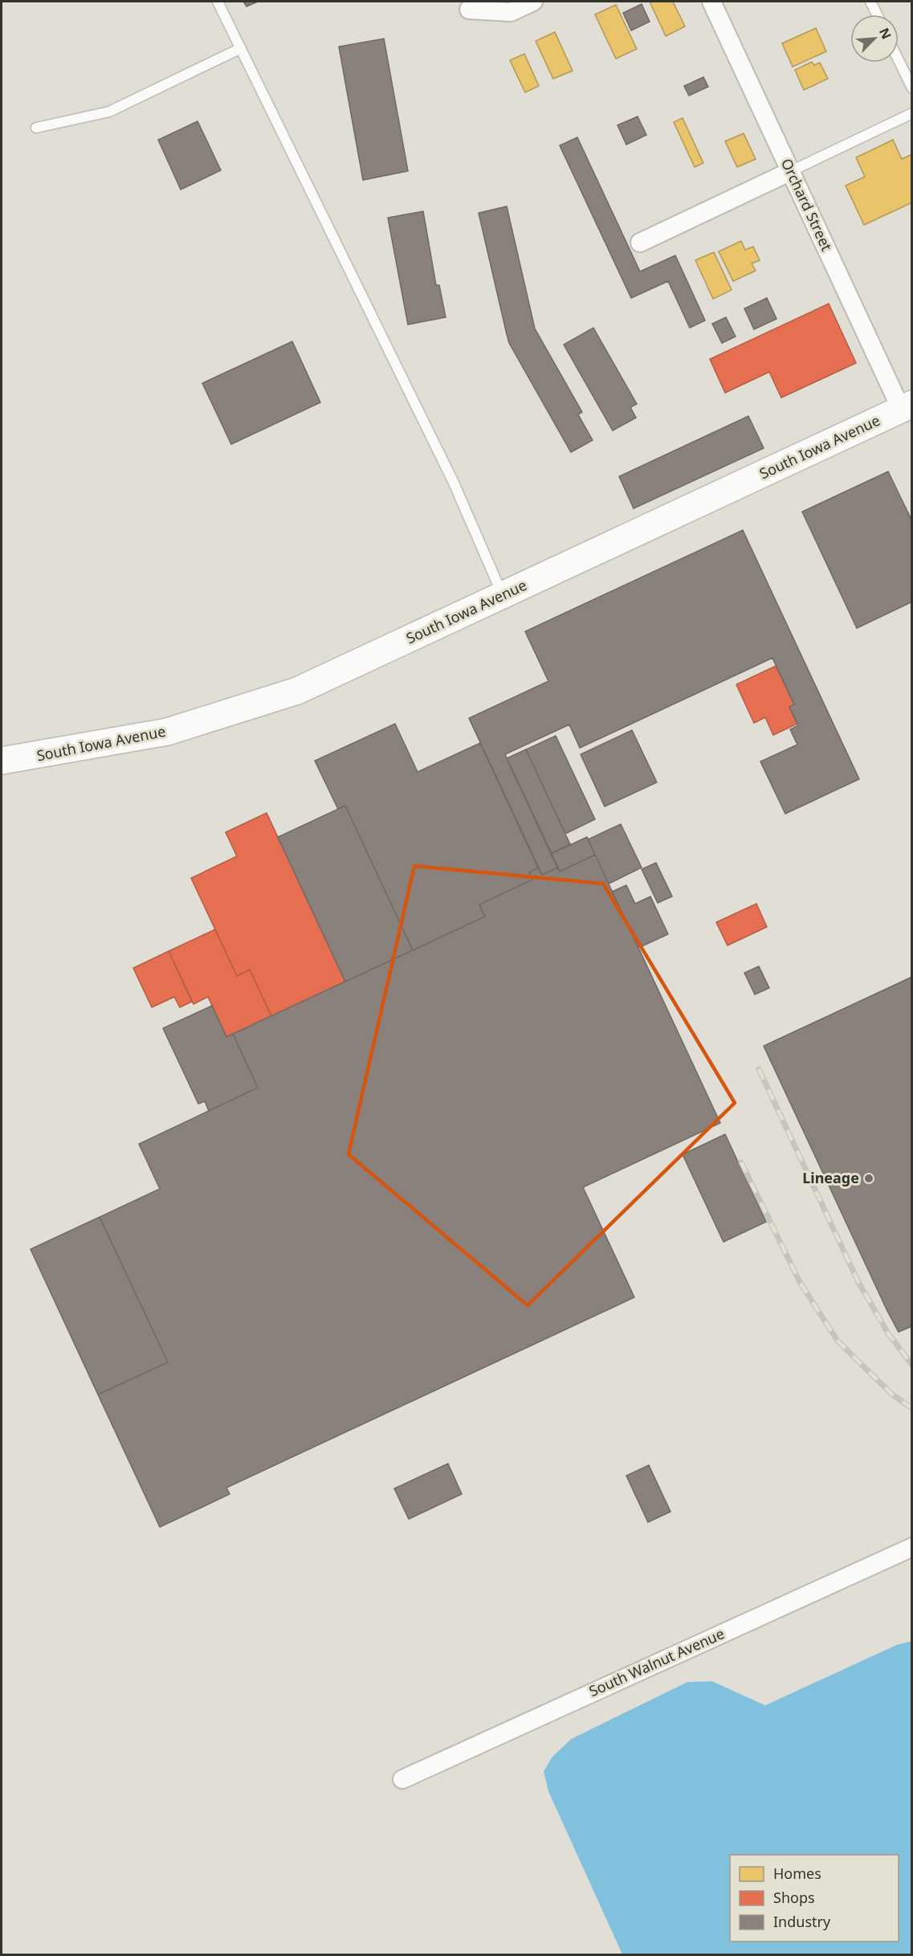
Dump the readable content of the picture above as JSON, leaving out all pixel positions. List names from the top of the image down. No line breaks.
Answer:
{"streets":{"main road":["South Iowa Avenue"],"street":["Orchard Street","South Walnut Avenue"]},"crossings":[["Orchard Street","South Iowa Avenue"]],"places":["Lineage"],"legend":["Homes","Shops","Industry"],"north":"top right"}
